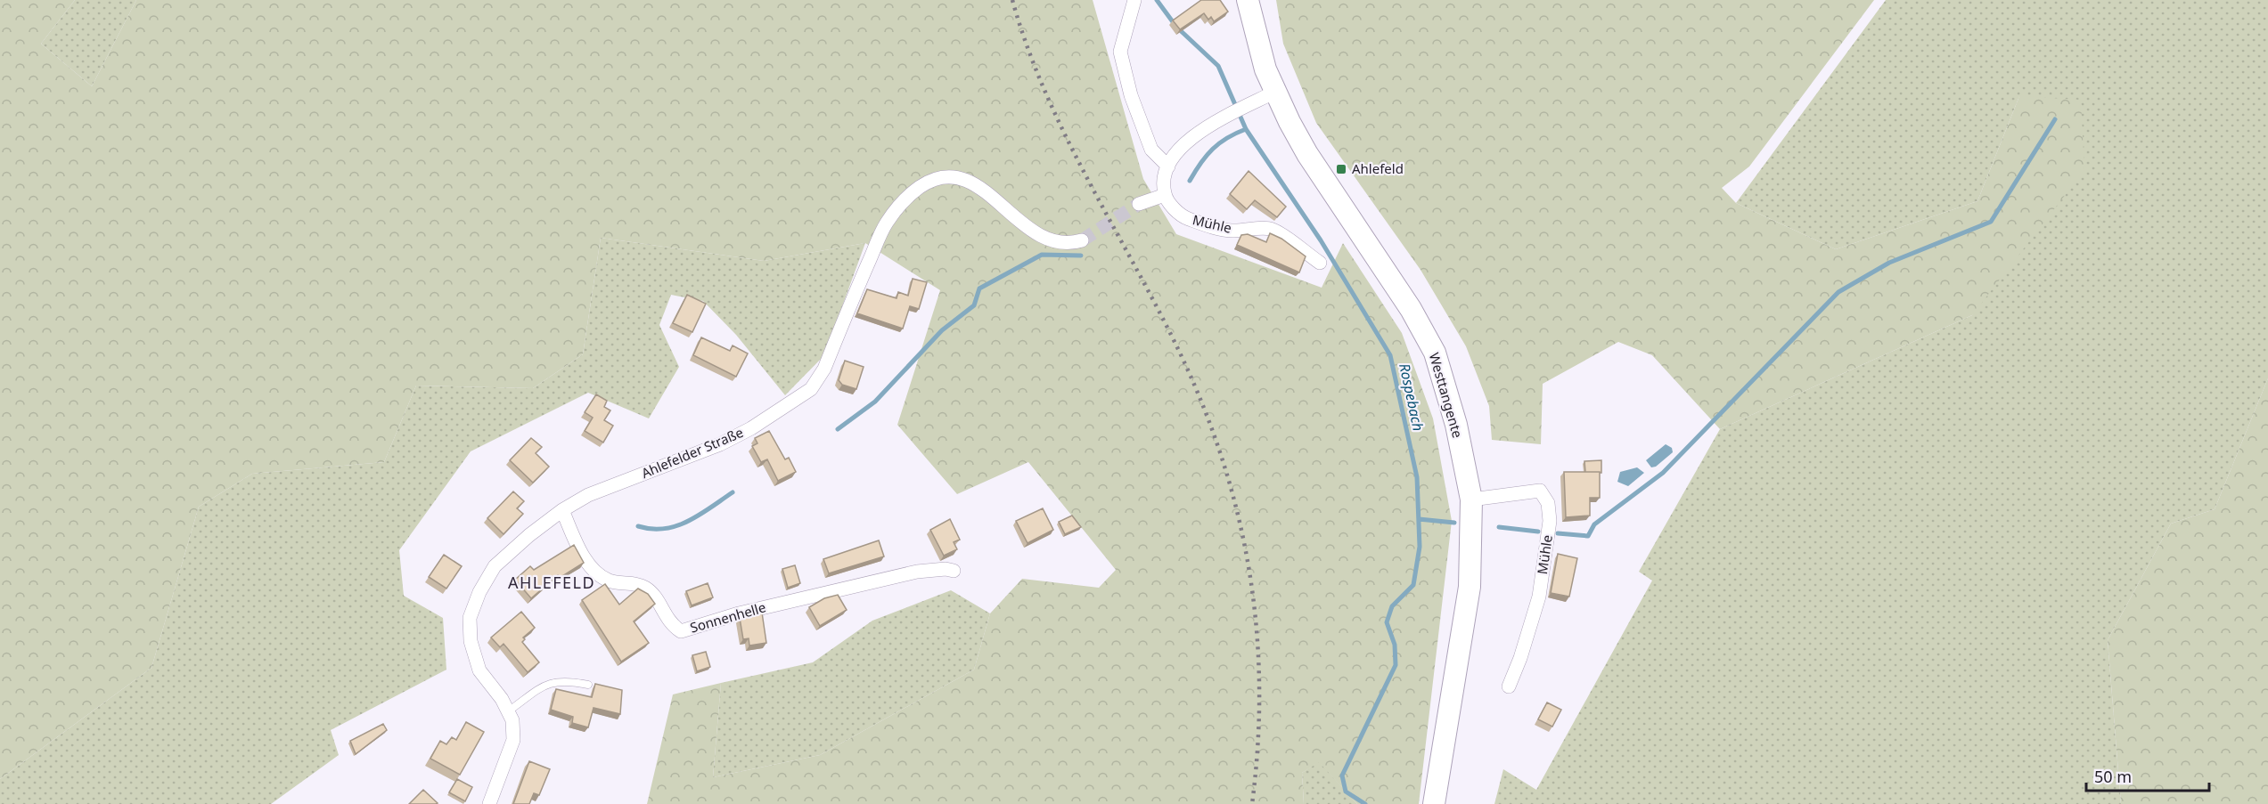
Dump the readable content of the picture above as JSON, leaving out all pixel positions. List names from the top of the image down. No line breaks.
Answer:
{"streets":{"main road":["Westtangente"],"street":["Mühle","Ahlefelder Straße","Sonnenhelle"]},"crossings":[["Mühle","Westtangente"],["Ahlefelder Straße","Sonnenhelle"]],"districts":["AHLEFELD"],"water":["Rospebach"],"places":{"transit":["Ahlefeld"]},"scale_bar":"50 m"}
